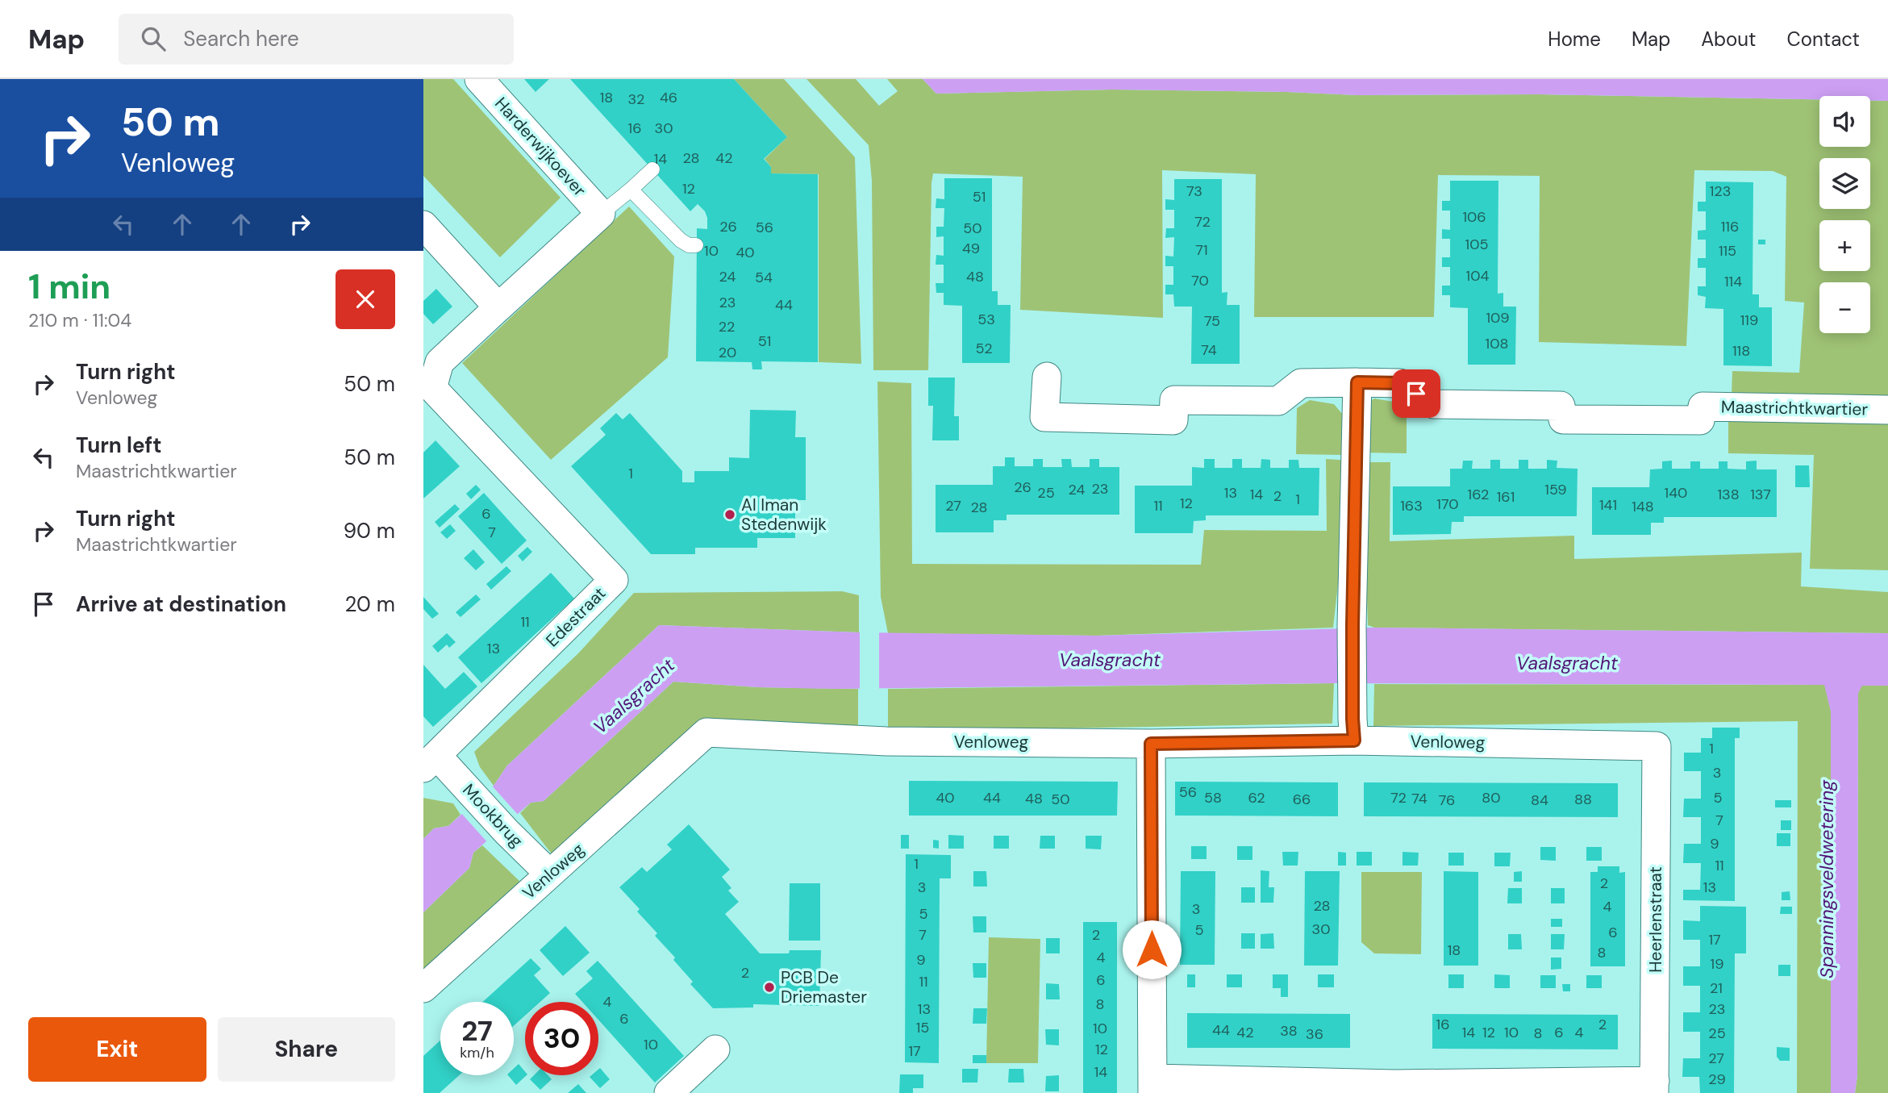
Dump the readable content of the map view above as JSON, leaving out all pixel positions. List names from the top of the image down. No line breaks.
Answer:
{"streets":{"street":["Harderwijkoever","Maastrichtkwartier","Edestraat","Venloweg","Mookbrug","Heerlenstraat"]},"crossings":[["Edestraat","Mookbrug"],["Venloweg","Mookbrug"],["Venloweg","Heerlenstraat"]],"water":["Vaalsgracht","Spanningsveldwetering"],"places":["Al Iman Stedenwijk","PCB De Driemaster"],"house_numbers":["18","46","32","16","30","28","42","14","12","73","123","51","106","72","26","116","56","50","105","49","71","10","115","40","104","24","48","54","70","114","23","44","109","53","119","75","22","51","108","52","74","118","20","1","26","23","24","159","25","13","140","14","162","138","137","2","161","1","12","170","141","27","11","163","148","28","6","7","11","13","1","3","56","40","44","58","62","72","80","5","48","74","50","66","88","76","84","7","9","1","11","2","3","13","28","4","3","5","30","5","6","7","2","17","18","8","4","9","19","2","6","11","21","4","8","13","23","6","16","2","15","10","44","38","42","14","12","10","6","4","8","25","36","10","12","17","27","14","29"],"page":{"header":"Map","search":"Search here","nav":["Home","Map","About","Contact"],"turn":["50 m","Venloweg"],"map_buttons":["+","−"],"heading":["1 min","210 m · 11:04"],"list":[{"name":"Turn right","note":"Venloweg","value":"50 m"},{"name":"Turn left","note":"Maastrichtkwartier","value":"50 m"},{"name":"Turn right","note":"Maastrichtkwartier","value":"90 m"},{"name":"Arrive at destination","value":"20 m"}],"speed":"27 km/h","limit":"30","buttons":["Exit","Share"]}}
